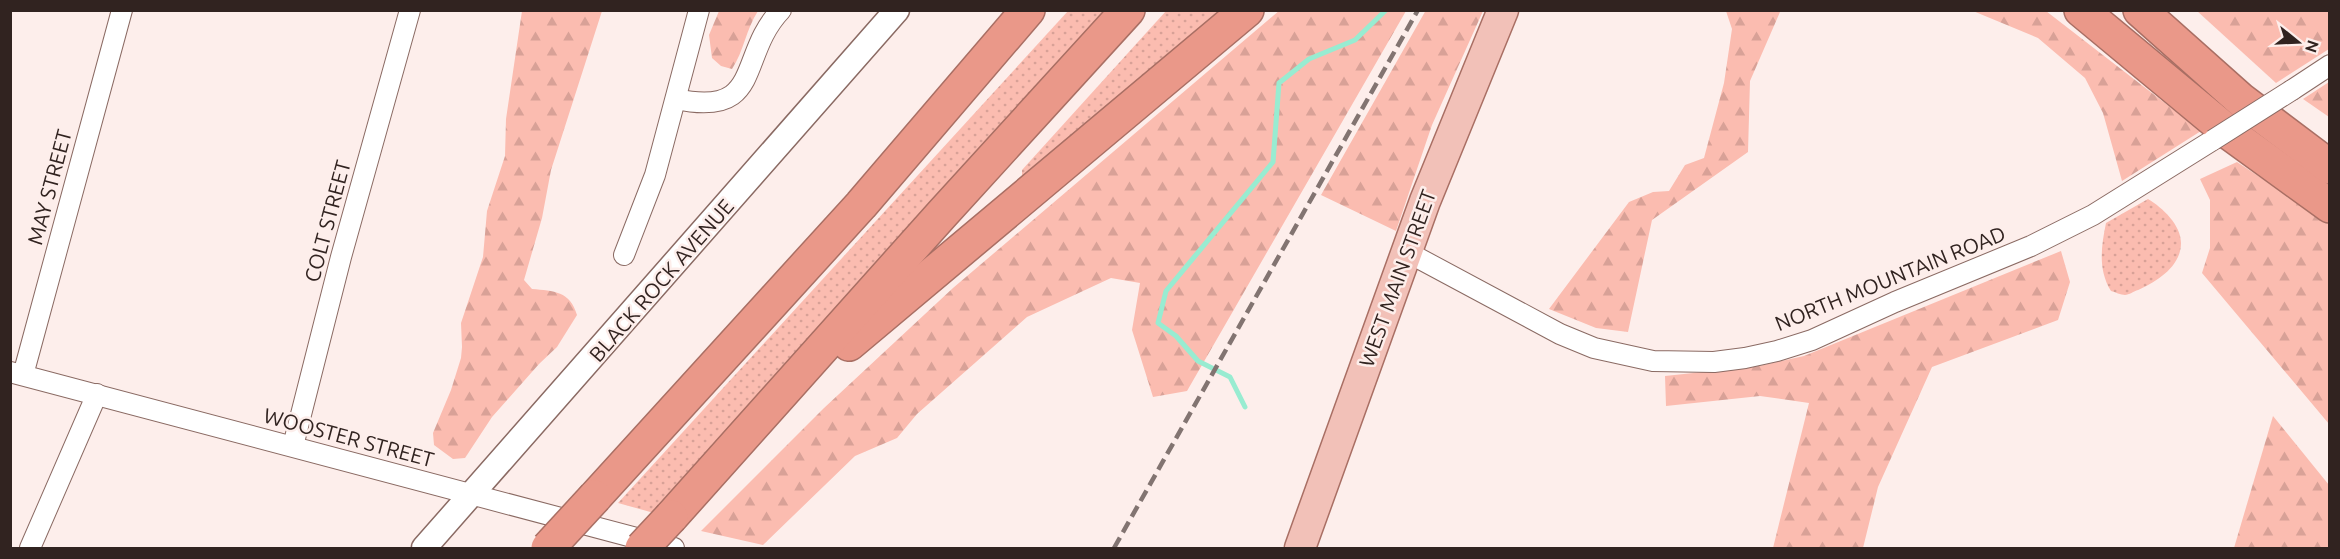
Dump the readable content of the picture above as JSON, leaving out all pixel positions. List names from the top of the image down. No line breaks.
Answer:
{"streets":{"main road":["WEST MAIN STREET"],"street":["MAY STREET","COLT STREET","NORTH MOUNTAIN ROAD","BLACK ROCK AVENUE","WOOSTER STREET"]},"crossings":[["MAY STREET","WOOSTER STREET"],["COLT STREET","WOOSTER STREET"],["WEST MAIN STREET","NORTH MOUNTAIN ROAD"],["BLACK ROCK AVENUE","WOOSTER STREET"]],"north":"right"}
